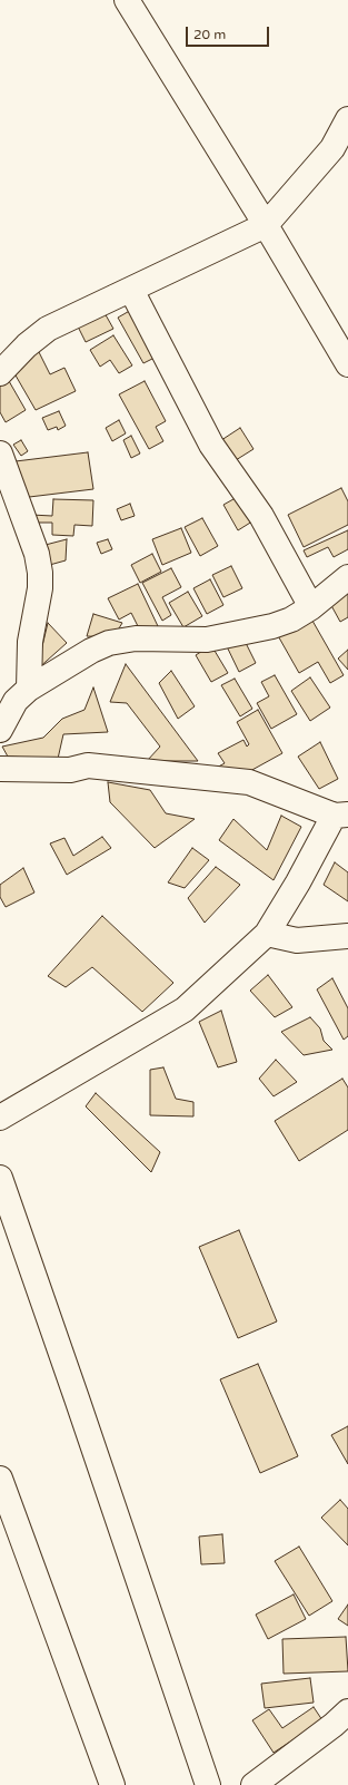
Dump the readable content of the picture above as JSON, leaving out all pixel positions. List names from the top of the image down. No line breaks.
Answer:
{"scale_bar":"20 m"}
